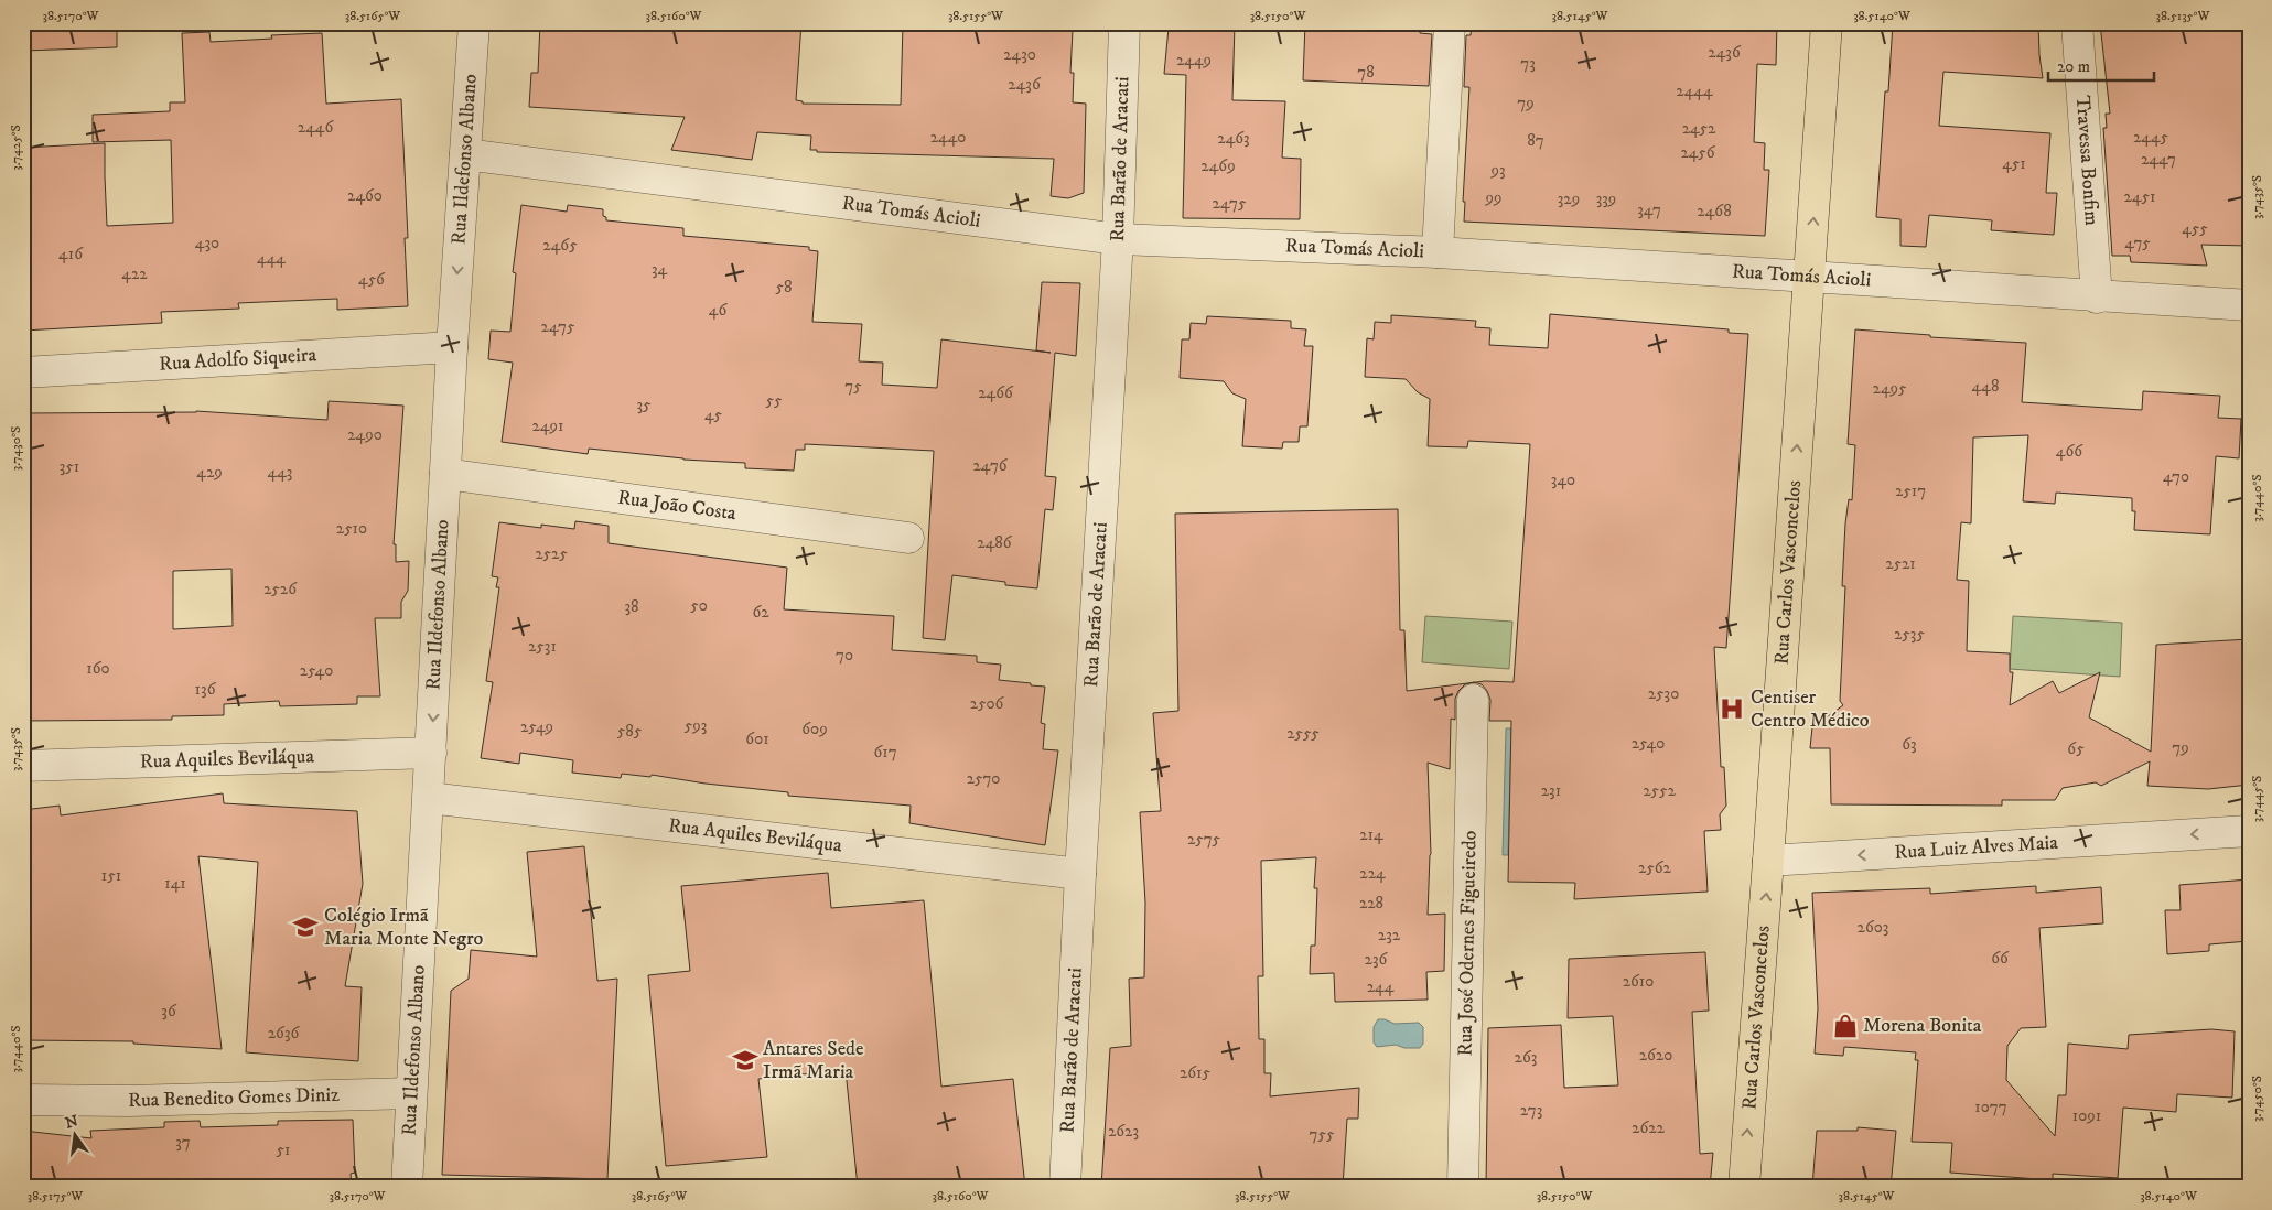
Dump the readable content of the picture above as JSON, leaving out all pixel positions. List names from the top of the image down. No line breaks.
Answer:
{"streets":{"main road":["Rua Carlos Vasconcelos"],"street":["Rua Ildefonso Albano","Rua Barão de Aracati","Travessa Bonfim","Rua Tomás Acioli","Rua Adolfo Siqueira","Rua João Costa","Rua Aquiles Beviláqua","Rua Luiz Alves Maia","Rua José Odernes Figueiredo","Rua Benedito Gomes Diniz"]},"crossings":[["Rua Ildefonso Albano","Rua Tomás Acioli"],["Rua Ildefonso Albano","Rua Adolfo Siqueira"],["Rua Ildefonso Albano","Rua João Costa"],["Rua Ildefonso Albano","Rua Aquiles Beviláqua"],["Rua Ildefonso Albano","Rua Benedito Gomes Diniz"],["Rua Barão de Aracati","Rua Tomás Acioli"],["Rua Barão de Aracati","Rua Aquiles Beviláqua"],["Travessa Bonfim","Rua Tomás Acioli"],["Rua Tomás Acioli","Rua Carlos Vasconcelos"],["Rua Carlos Vasconcelos","Rua Luiz Alves Maia"]],"one_way":["Rua Ildefonso Albano","Rua Carlos Vasconcelos","Rua Luiz Alves Maia"],"places":{"hospital":["Centiser Centro Médico"],"school or university":["Colégio Irmã Maria Monte Negro","Antares Sede Irmã Maria"],"shop":["Morena Bonita"]},"house_numbers":["2436","2430","2449","73","78","2436","2444","79","2446","2452","2440","2445","2463","87","2456","2447","451","2469","93","2460","2451","99","329","339","2475","347","2468","455","430","475","2465","416","444","34","422","456","58","46","2475","75","448","2495","2466","55","35","45","2491","2490","466","2476","351","429","443","470","340","2517","2510","2486","2525","2521","2526","50","38","62","2535","2531","70","160","2540","136","2530","2506","593","2549","609","585","2555","601","2540","63","79","65","617","2570","231","2552","214","2575","2562","224","151","141","228","2603","232","66","236","2610","244","36","2636","2620","263","2615","1077","273","1091","2622","2623","755","37","51"],"scale_bar":"20 m","north":"top","coordinates":["38.5170°W","38.5165°W","38.5160°W","38.5155°W","38.5150°W","38.5145°W","38.5140°W","38.5135°W","3.7425°S","3.7435°S","3.7430°S","3.7440°S","3.7445°S","3.7450°S","38.5175°W"]}
